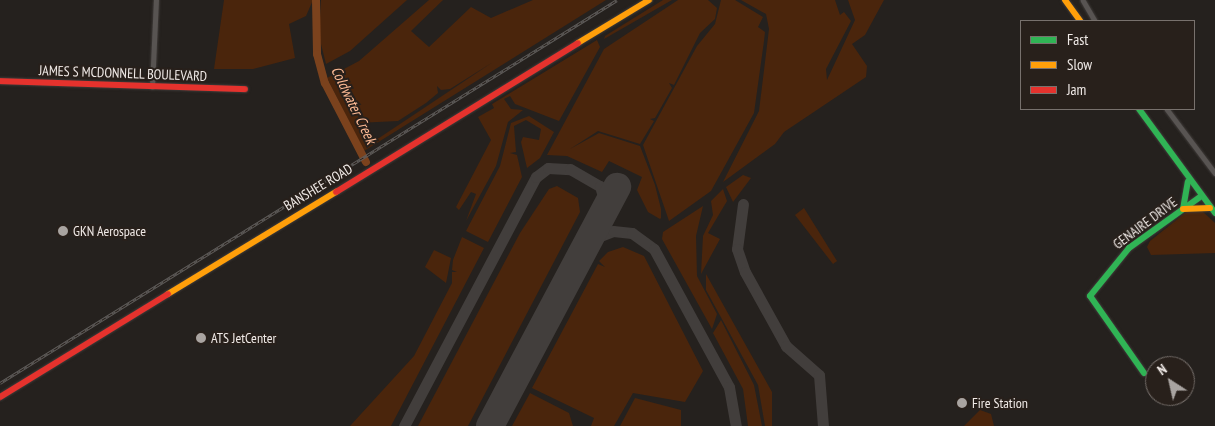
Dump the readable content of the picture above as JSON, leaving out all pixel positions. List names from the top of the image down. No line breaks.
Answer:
{"streets":{"street":["JAMES S MCDONNELL BOULEVARD","BANSHEE ROAD","GENAIRE DRIVE"]},"water":["Coldwater Creek"],"places":["GKN Aerospace","ATS JetCenter","Fire Station"],"legend":["Fast","Slow","Jam"],"north":"top left"}
